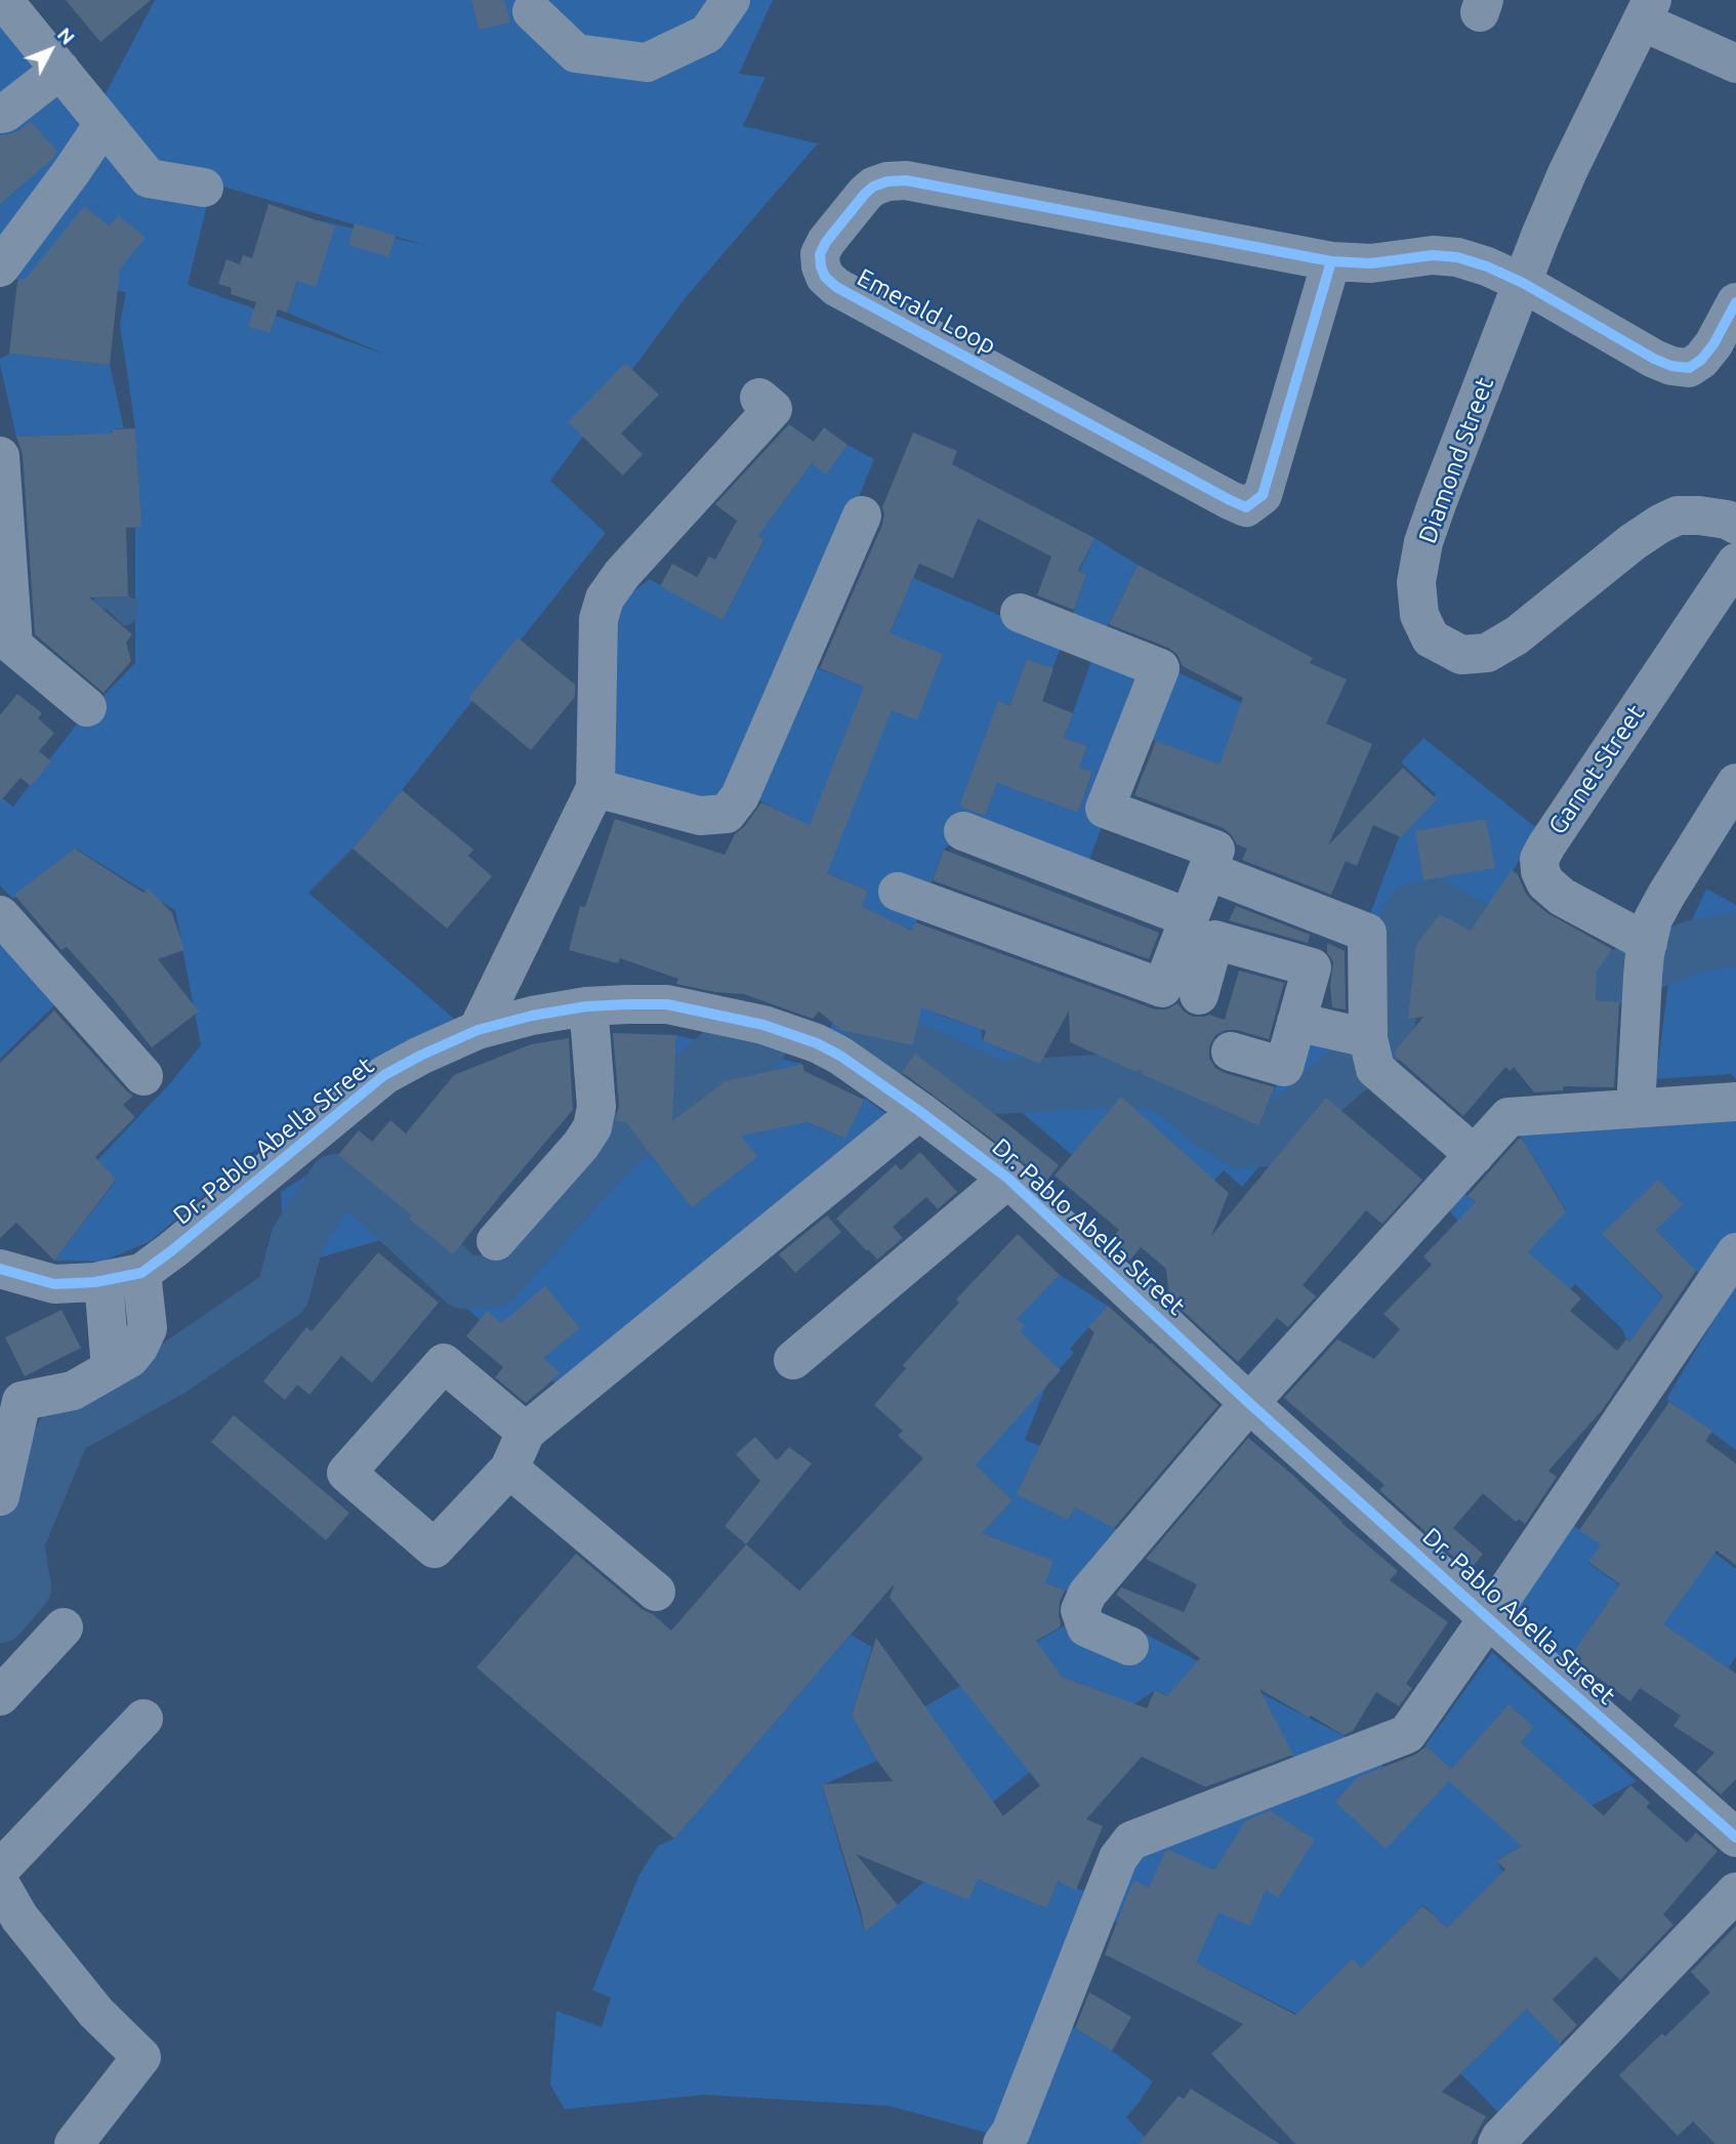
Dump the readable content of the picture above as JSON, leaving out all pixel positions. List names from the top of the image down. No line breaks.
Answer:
{"streets":{"street":["Emerald Loop","Diamond Street","Garnet Street","Dr. Pablo Abella Street"]},"crossings":[["Emerald Loop","Diamond Street"]],"north":"top right"}
